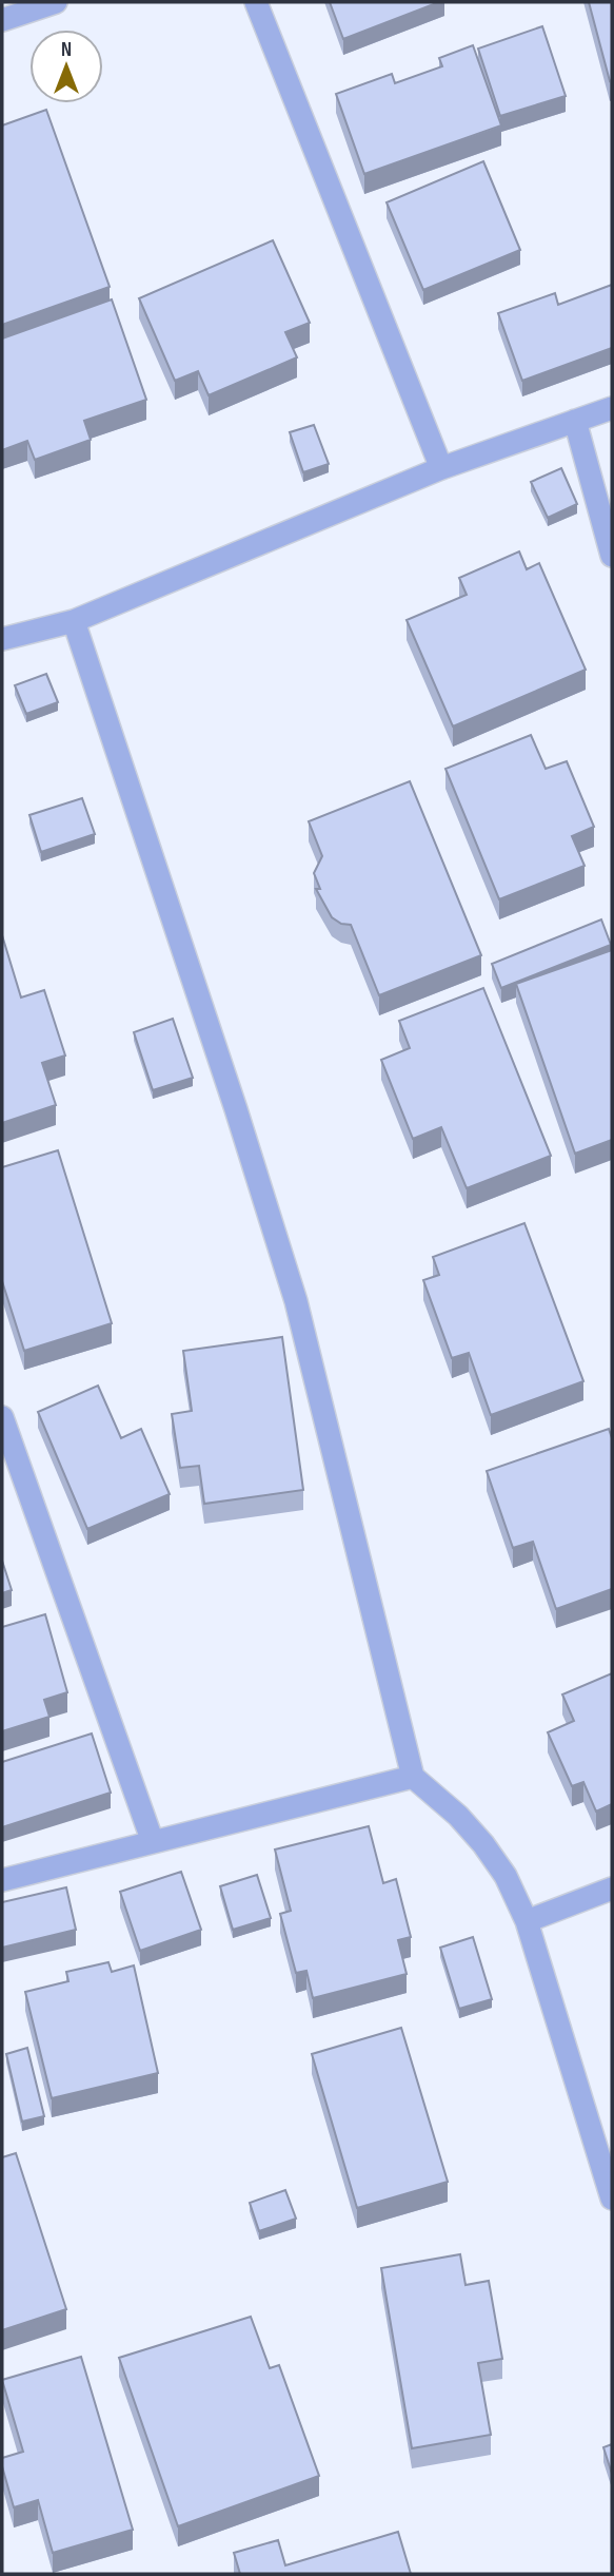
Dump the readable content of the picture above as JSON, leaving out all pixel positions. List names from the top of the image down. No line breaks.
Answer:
{"north":"top"}
